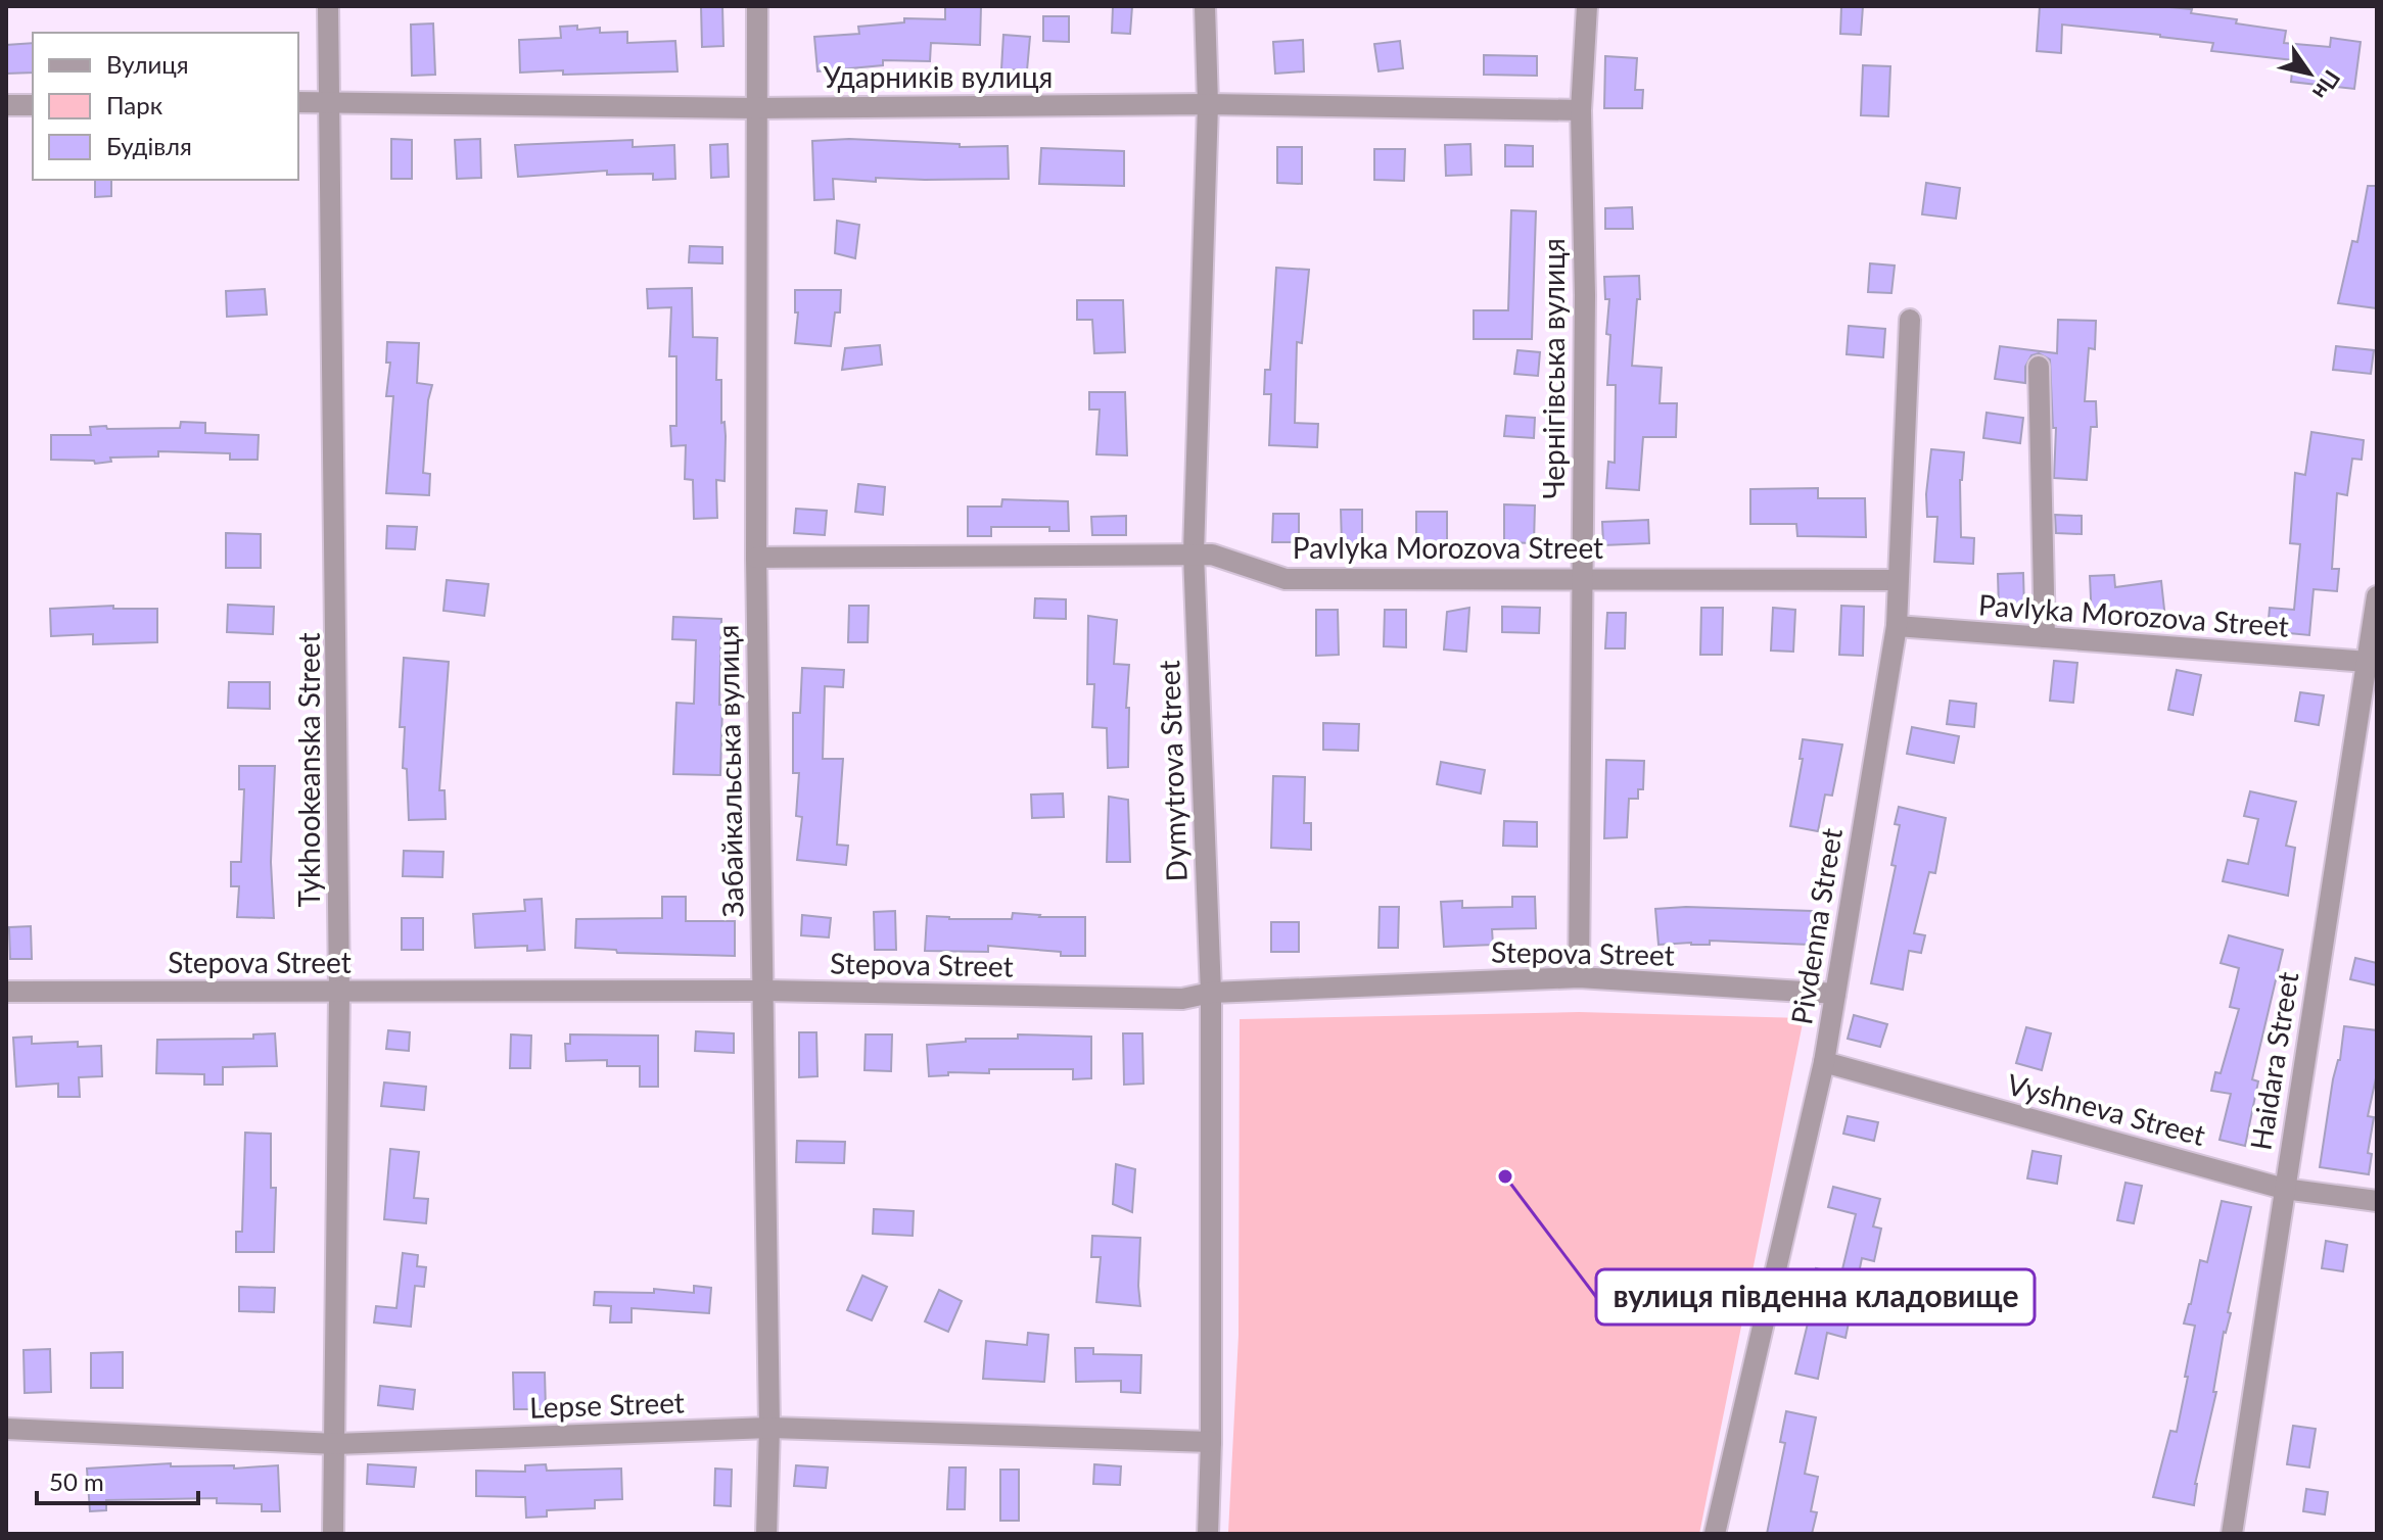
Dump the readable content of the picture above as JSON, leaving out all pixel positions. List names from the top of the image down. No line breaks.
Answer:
{"streets":{"street":["Ударників вулиця","Чернігівська вулиця","Pavlyka Morozova Street","Tykhookeanska Street","Забайкальська вулиця","Dymytrova Street","Pivdenna Street","Stepova Street","Haidara Street","Vyshneva Street","Lepse Street"]},"crossings":[["Ударників вулиця","Чернігівська вулиця"],["Ударників вулиця","Tykhookeanska Street"],["Ударників вулиця","Забайкальська вулиця"],["Ударників вулиця","Dymytrova Street"],["Чернігівська вулиця","Pavlyka Morozova Street"],["Чернігівська вулиця","Stepova Street"],["Pavlyka Morozova Street","Забайкальська вулиця"],["Pavlyka Morozova Street","Dymytrova Street"],["Pavlyka Morozova Street","Pivdenna Street"],["Pavlyka Morozova Street","Haidara Street"],["Tykhookeanska Street","Stepova Street"],["Tykhookeanska Street","Lepse Street"],["Забайкальська вулиця","Stepova Street"],["Забайкальська вулиця","Lepse Street"],["Dymytrova Street","Stepova Street"],["Dymytrova Street","Lepse Street"],["Pivdenna Street","Stepova Street"],["Pivdenna Street","Vyshneva Street"],["Haidara Street","Vyshneva Street"]],"places":["вулиця південна кладовище"],"legend":["Вулиця","Парк","Будівля"],"scale_bar":"50 m","north":"bottom right"}
